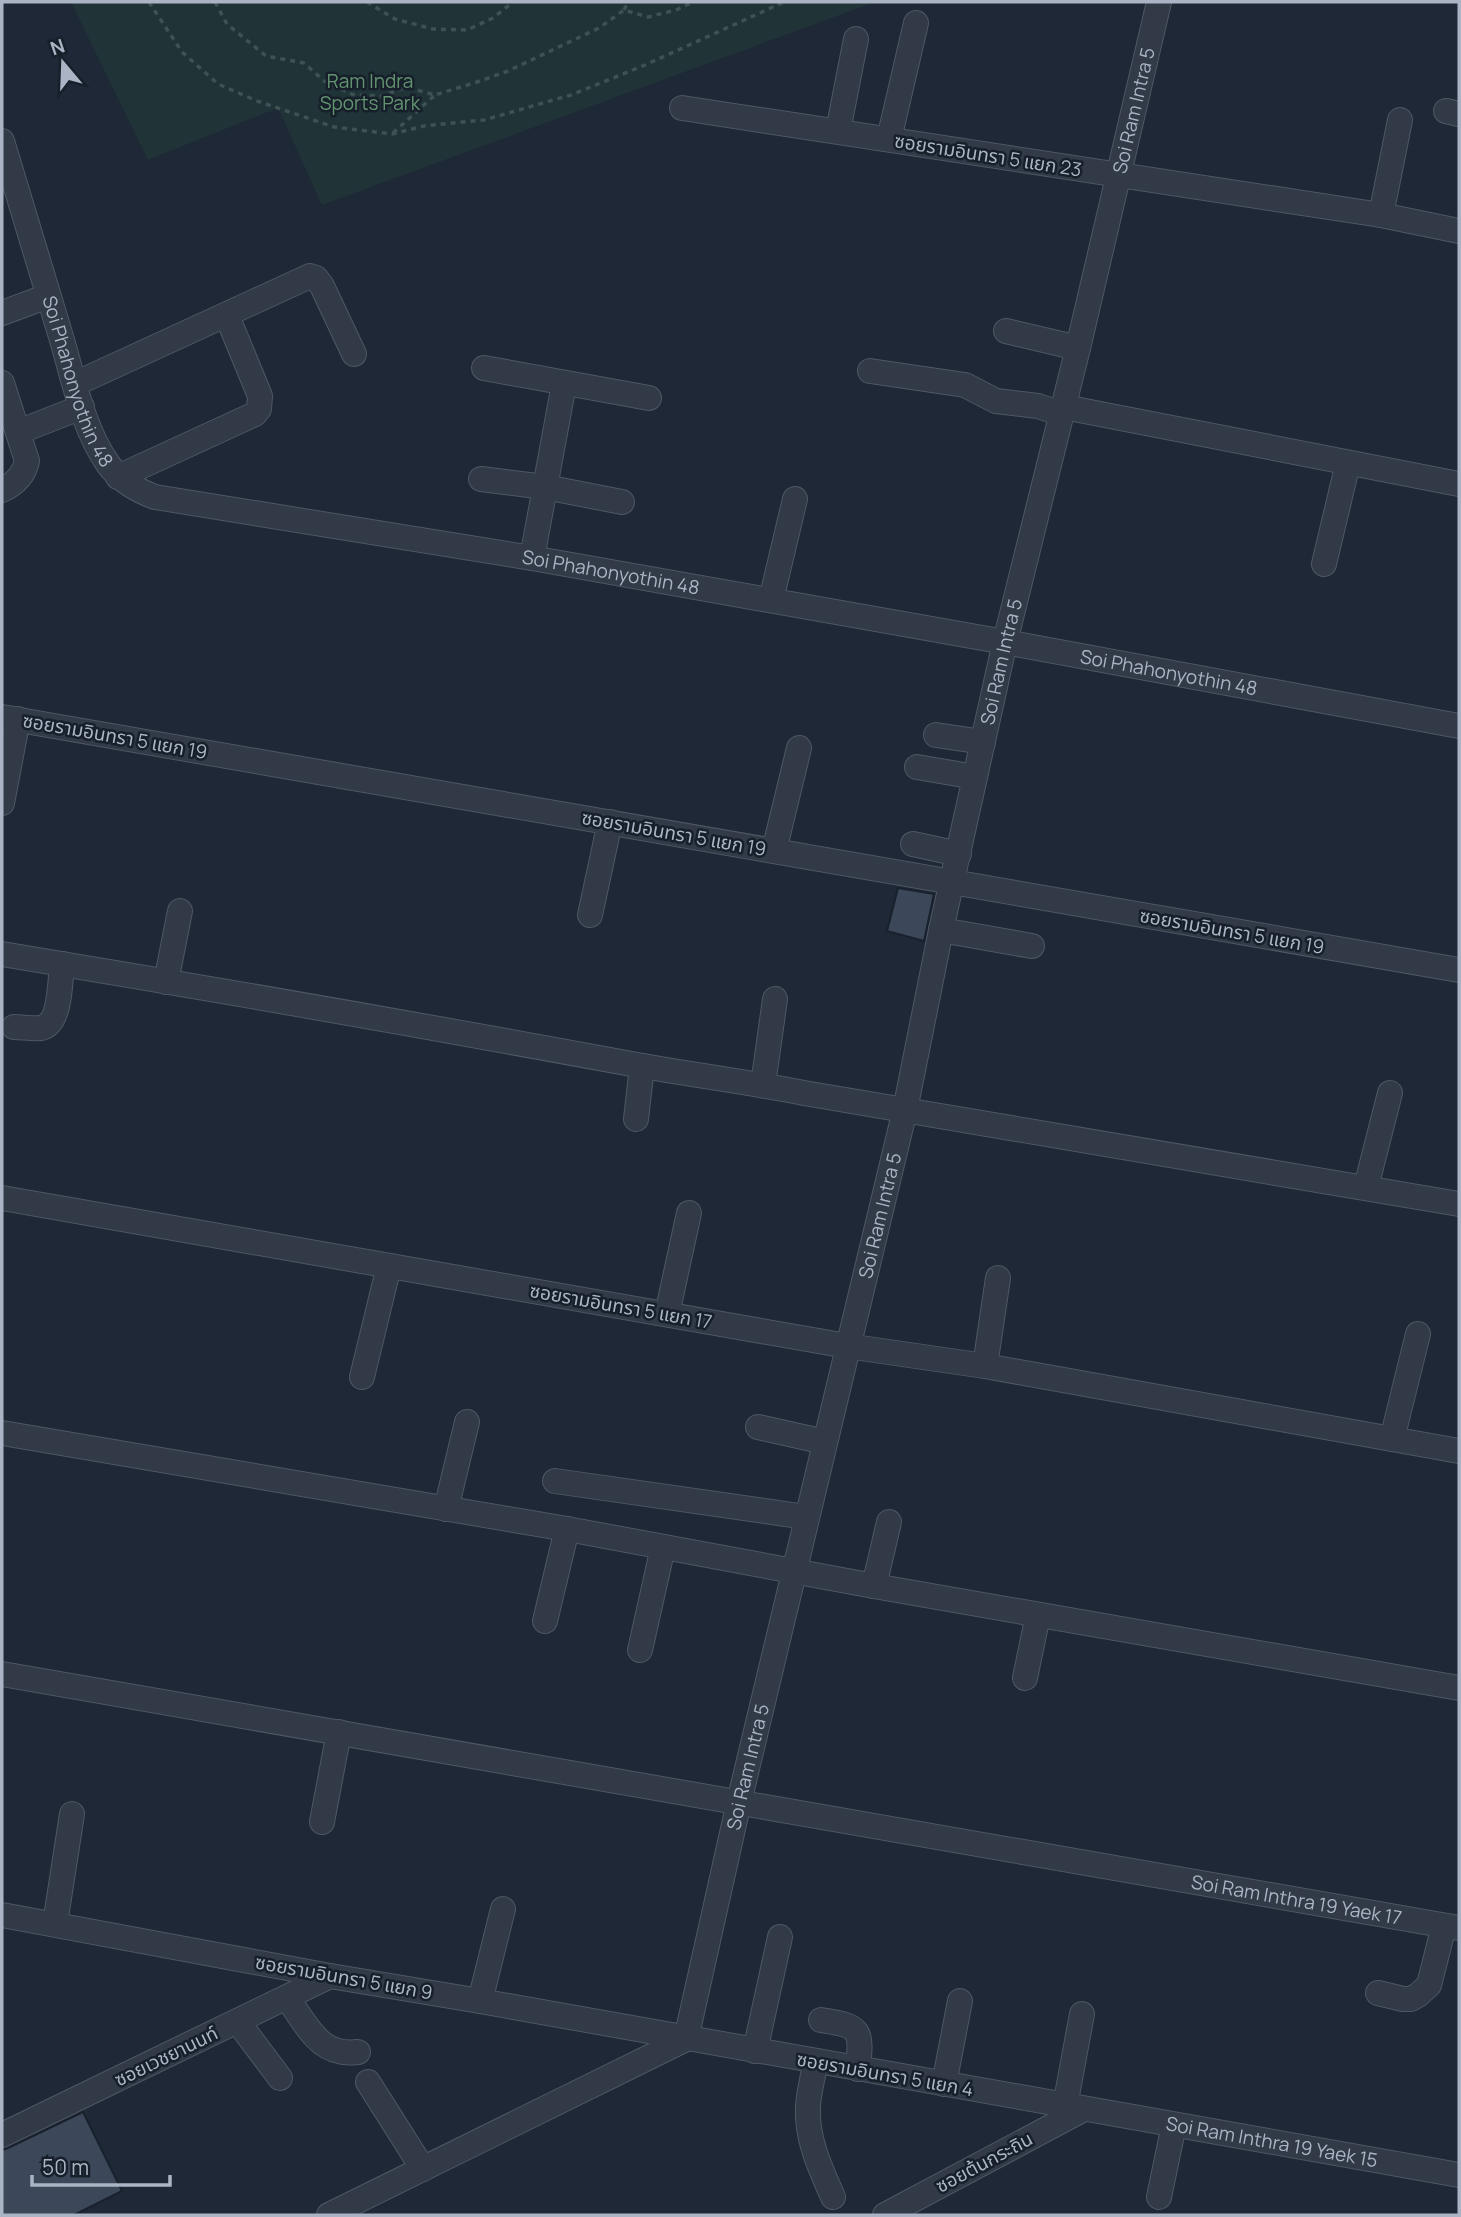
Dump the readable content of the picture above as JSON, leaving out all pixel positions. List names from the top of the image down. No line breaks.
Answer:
{"streets":{"street":["Soi Ram Intra 5","ซอยรามอินทรา 5 แยก 23","Soi Phahonyothin 48","ซอยรามอินทรา 5 แยก 19","ซอยรามอินทรา 5 แยก 17","Soi Ram Inthra 19 Yaek 17","ซอยรามอินทรา 5 แยก 9","ซอยเวชยานนท์","ซอยรามอินทรา 5 แยก 4","Soi Ram Inthra 19 Yaek 15","ซอยต้นกระถิน"]},"crossings":[["Soi Ram Intra 5","ซอยรามอินทรา 5 แยก 23"],["Soi Ram Intra 5","Soi Phahonyothin 48"],["Soi Ram Intra 5","ซอยรามอินทรา 5 แยก 19"],["Soi Ram Intra 5","ซอยรามอินทรา 5 แยก 17"],["Soi Ram Intra 5","Soi Ram Inthra 19 Yaek 17"],["Soi Ram Intra 5","ซอยรามอินทรา 5 แยก 9"],["Soi Ram Intra 5","ซอยรามอินทรา 5 แยก 4"],["ซอยรามอินทรา 5 แยก 9","ซอยเวชยานนท์"],["ซอยรามอินทรา 5 แยก 9","ซอยรามอินทรา 5 แยก 4"],["ซอยรามอินทรา 5 แยก 4","Soi Ram Inthra 19 Yaek 15"],["ซอยรามอินทรา 5 แยก 4","ซอยต้นกระถิน"],["Soi Ram Inthra 19 Yaek 15","ซอยต้นกระถิน"]],"parks":["Ram Indra Sports Park"],"scale_bar":"50 m","north":"top"}
